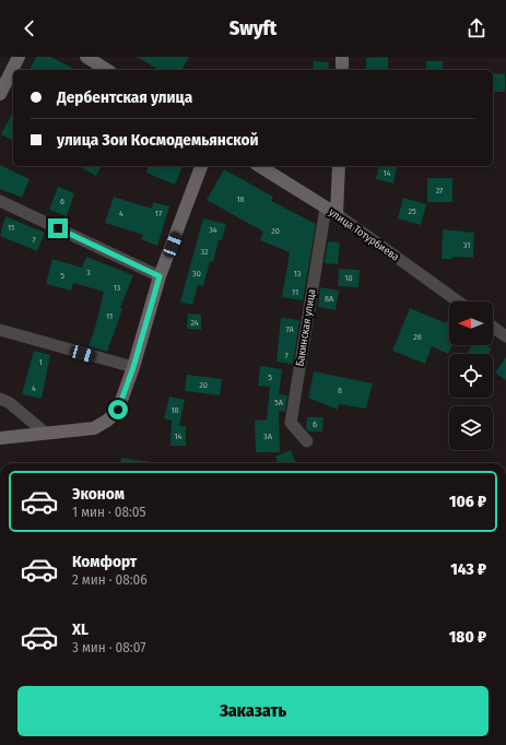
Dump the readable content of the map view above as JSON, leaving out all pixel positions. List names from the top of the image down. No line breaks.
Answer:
{"streets":{"main road":["улица Тотурбиева","Бакинская улица"]},"crossings":[["улица Тотурбиева","Бакинская улица"]],"house_numbers":["14","27","18","6","25","4","17","11","34","20","7","31","32","3","30","13","5","10","13","11","8А","11","24","7А","28","7","1","5","20","4","8","5А","18","6","14","3А"],"north":"left","page":{"header":"Swyft","banner":["Дербентская улица","улица Зои Космодемьянской"],"list":[{"name":"Эконом","note":"1 мин · 08:05","value":"106 ₽"},{"name":"Комфорт","note":"2 мин · 08:06","value":"143 ₽"},{"name":"XL","note":"3 мин · 08:07","value":"180 ₽"}],"buttons":"Заказать"}}
